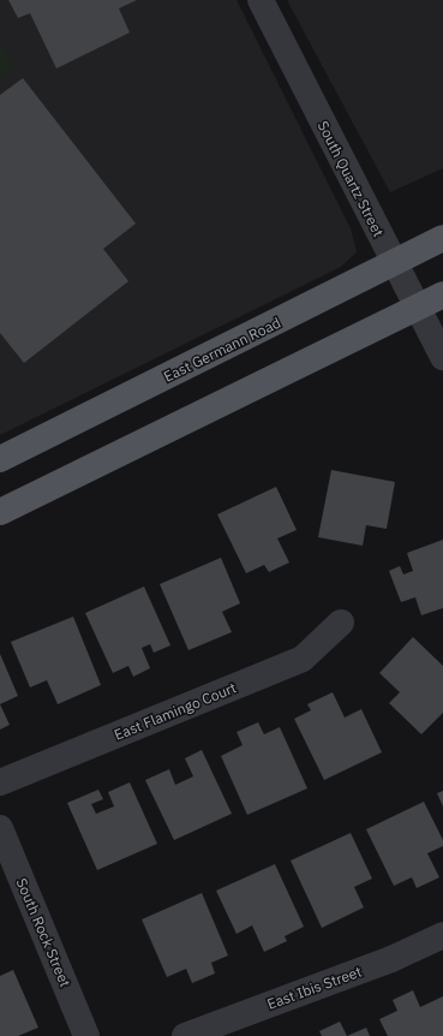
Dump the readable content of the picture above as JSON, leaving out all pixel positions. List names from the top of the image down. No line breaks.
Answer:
{"streets":{"main road":["East Germann Road"],"street":["South Quartz Street","East Flamingo Court","South Rock Street","East Ibis Street"]},"crossings":[["South Quartz Street","East Germann Road"]]}
